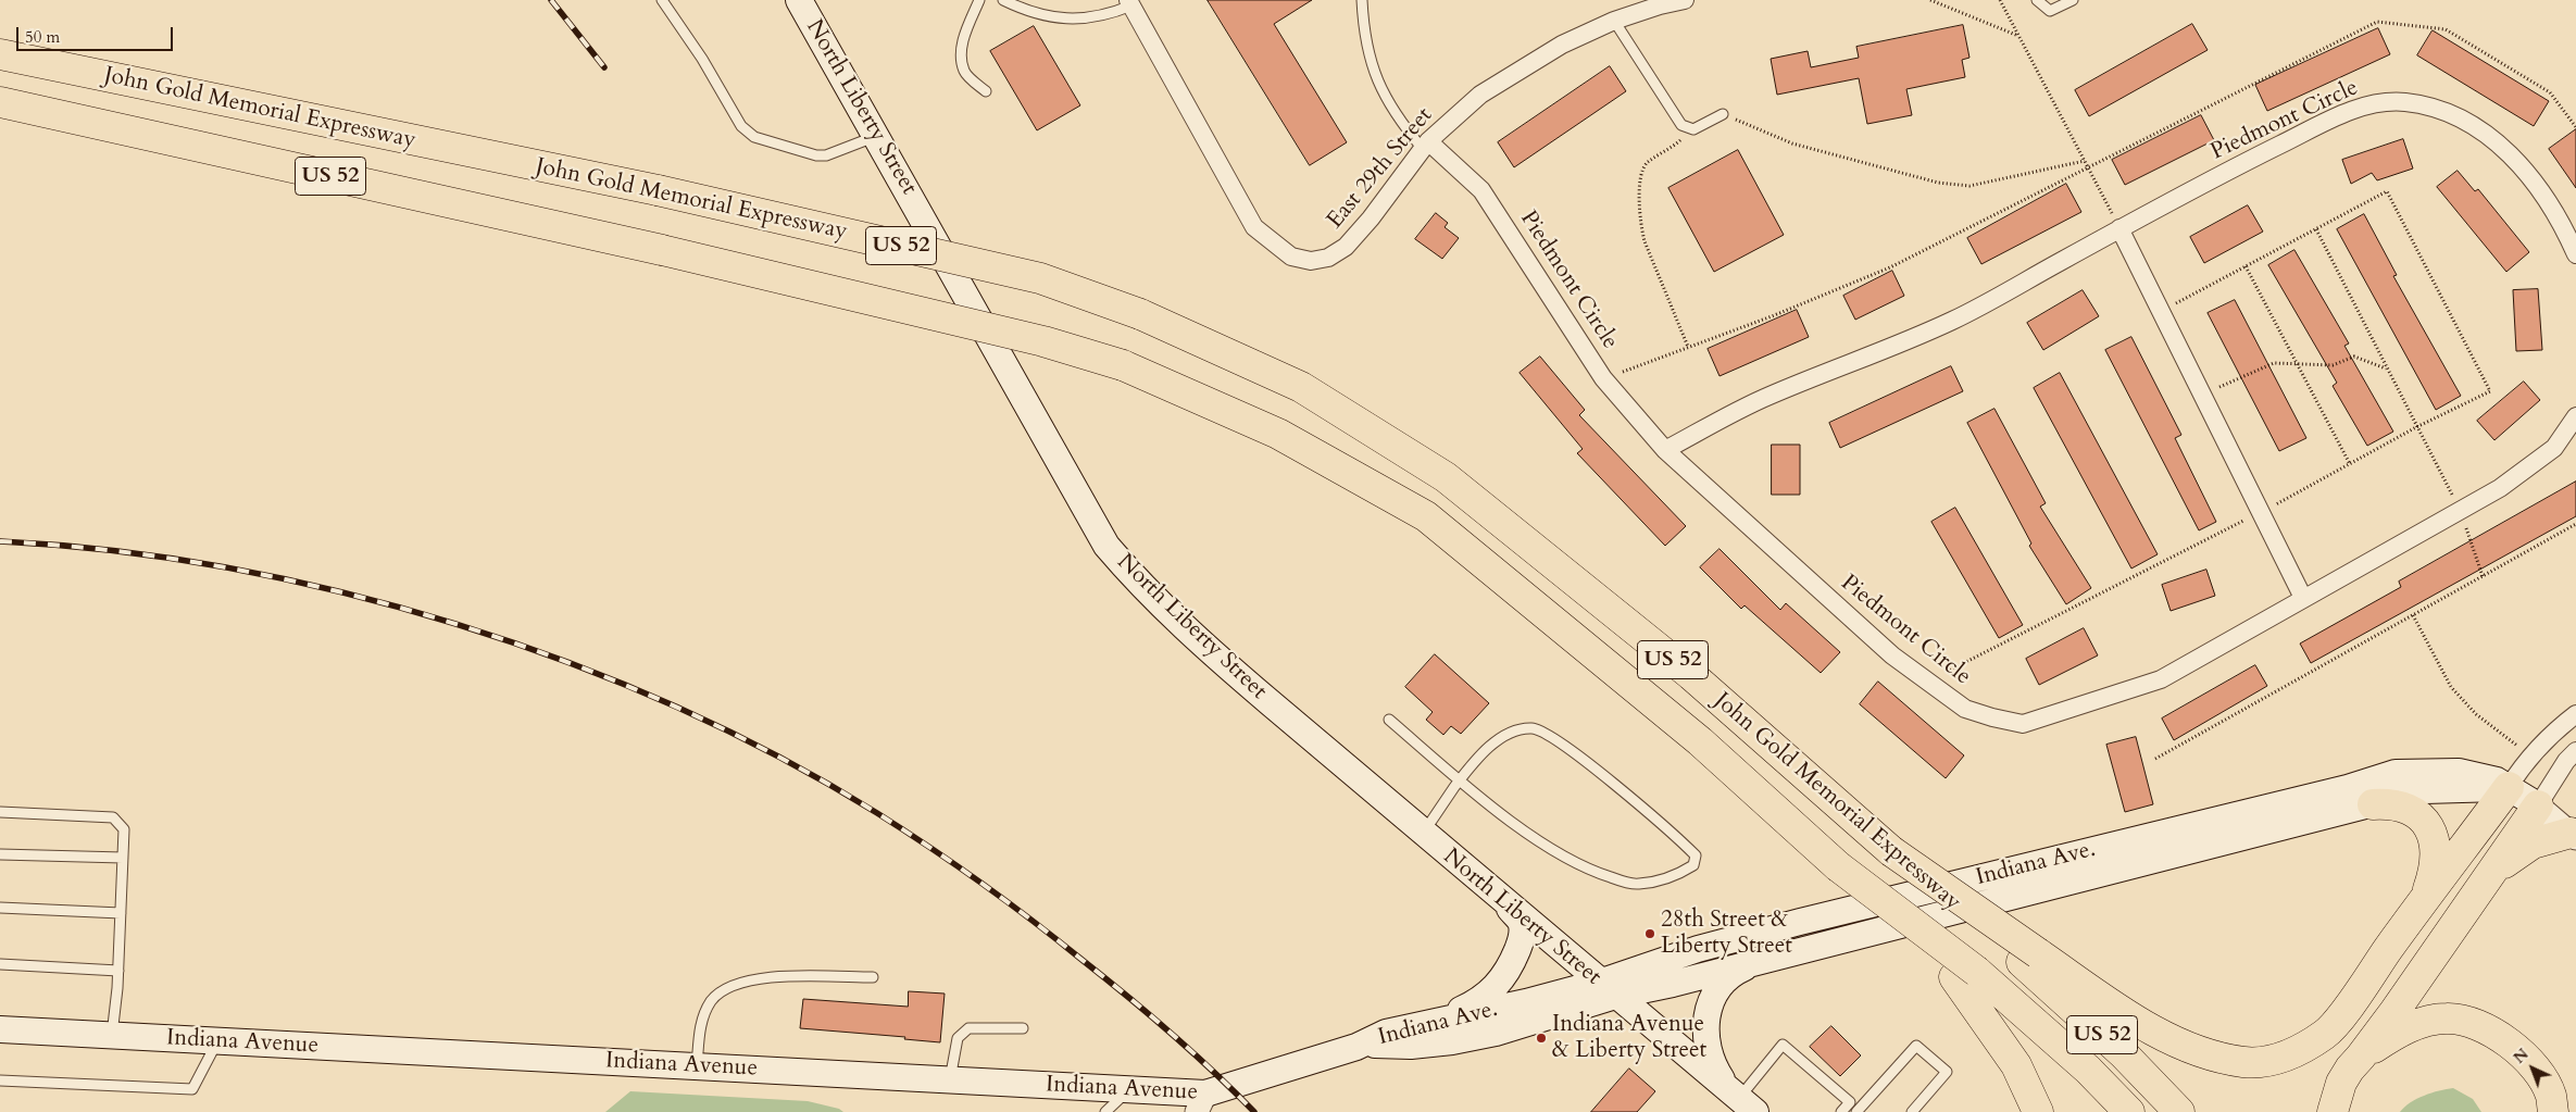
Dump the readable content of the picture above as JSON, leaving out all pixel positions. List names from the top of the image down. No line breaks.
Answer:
{"streets":{"highway":["John Gold Memorial Expressway","US 52"],"main road":["North Liberty Street","Indiana Ave.","Indiana Avenue"],"street":["Piedmont Circle","East 29th Street"]},"crossings":[["North Liberty Street","Indiana Ave."],["John Gold Memorial Expressway","US 52"],["Piedmont Circle","East 29th Street"],["Indiana Ave.","Indiana Avenue"]],"places":["28th Street & Liberty Street","Indiana Avenue & Liberty Street"],"scale_bar":"50 m","north":"top left"}
